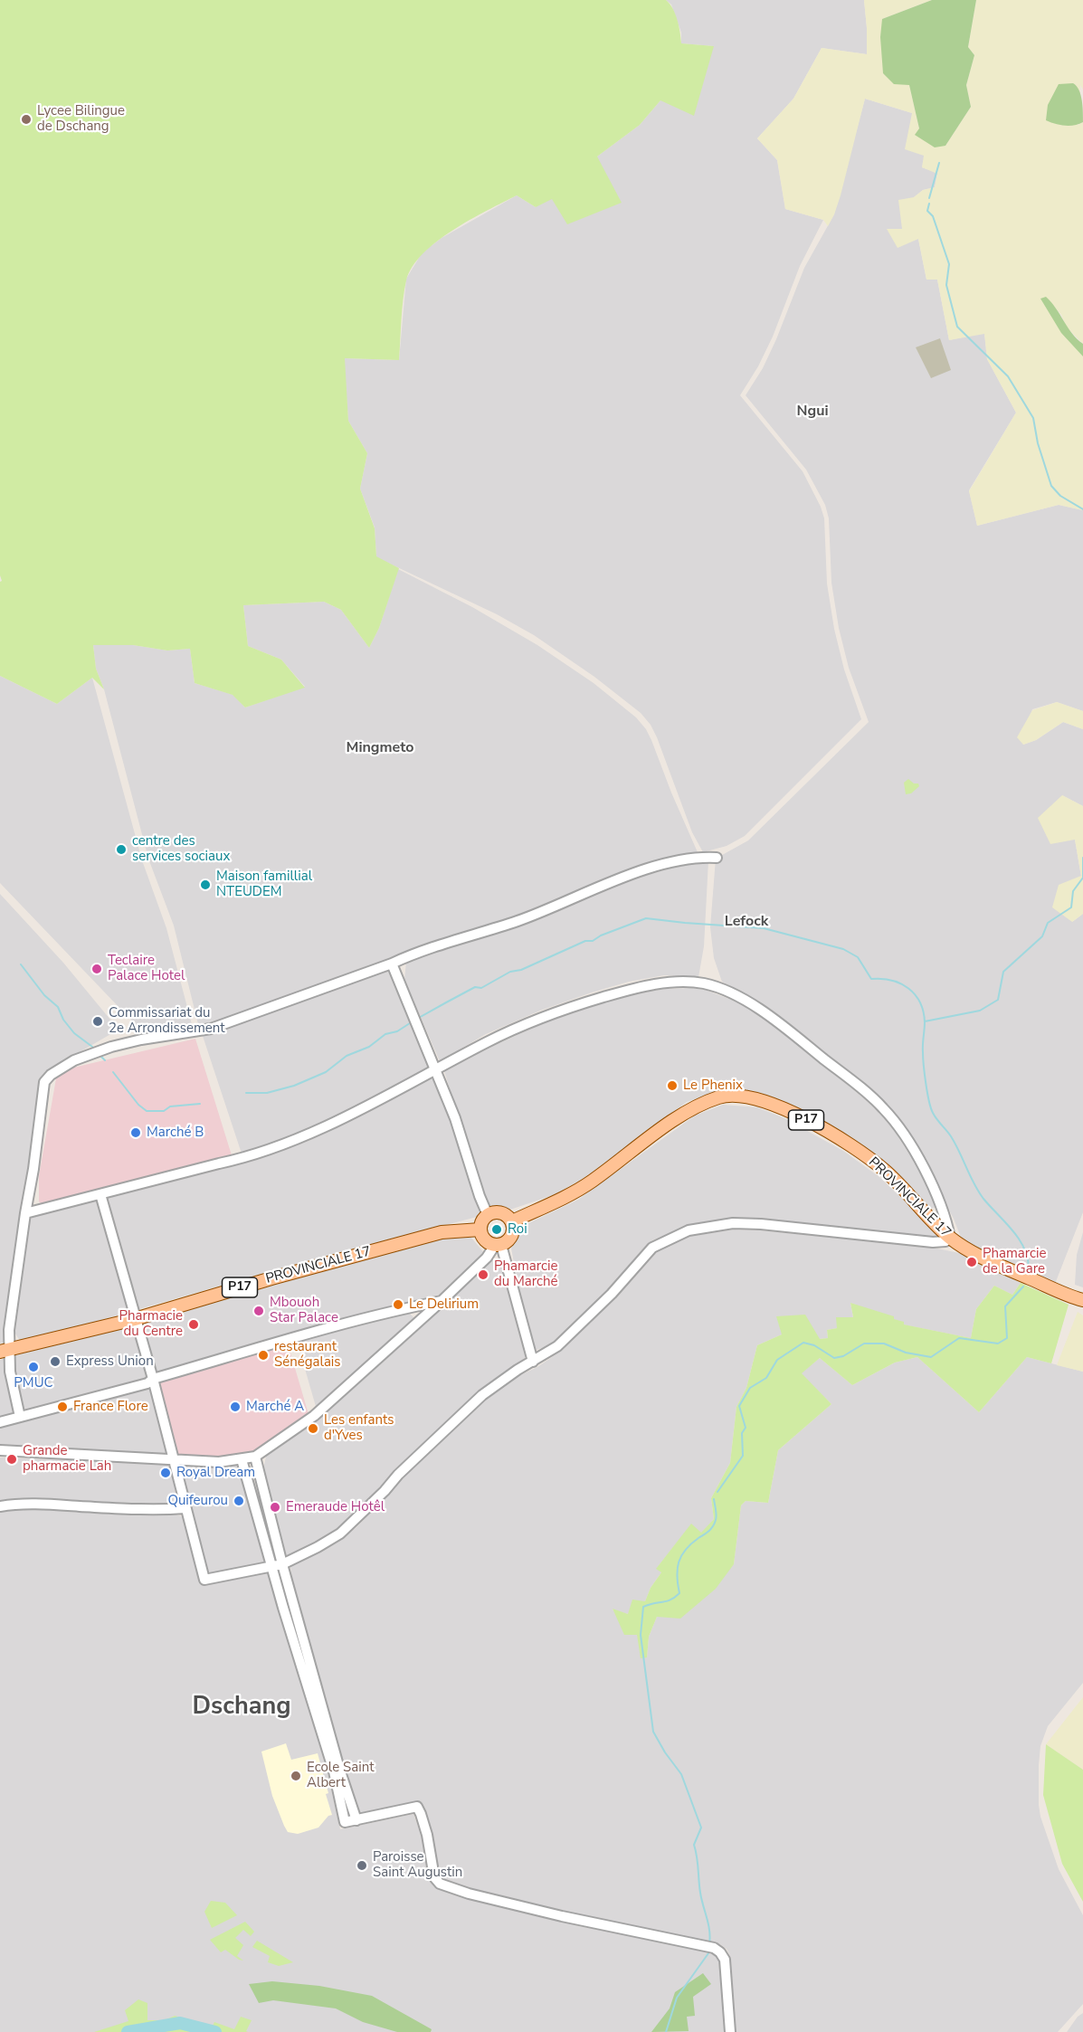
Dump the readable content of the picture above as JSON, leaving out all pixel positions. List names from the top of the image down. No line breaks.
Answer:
{"streets":{"main road":["P17","PROVINCIALE 17"]},"districts":["Ngui","Mingmeto","Lefock","Dschang"],"places":["Lycee Bilingue de Dschang","centre des services sociaux","Maison famillial NTEUDEM","Teclaire Palace Hotel","Commissariat du 2e Arrondissement","Le Phenix","Marché B","Roi","Phamarcie de la Gare","Phamarcie du Marché","Le Delirium","Mbouoh Star Palace","Pharmacie du Centre","restaurant Sénégalais","Express Union","PMUC","France Flore","Marché A","Les enfants d'Yves","Grande pharmacie Lah","Royal Dream","Quifeurou","Emeraude Hotêl","Ecole Saint Albert","Paroisse Saint Augustin"]}
